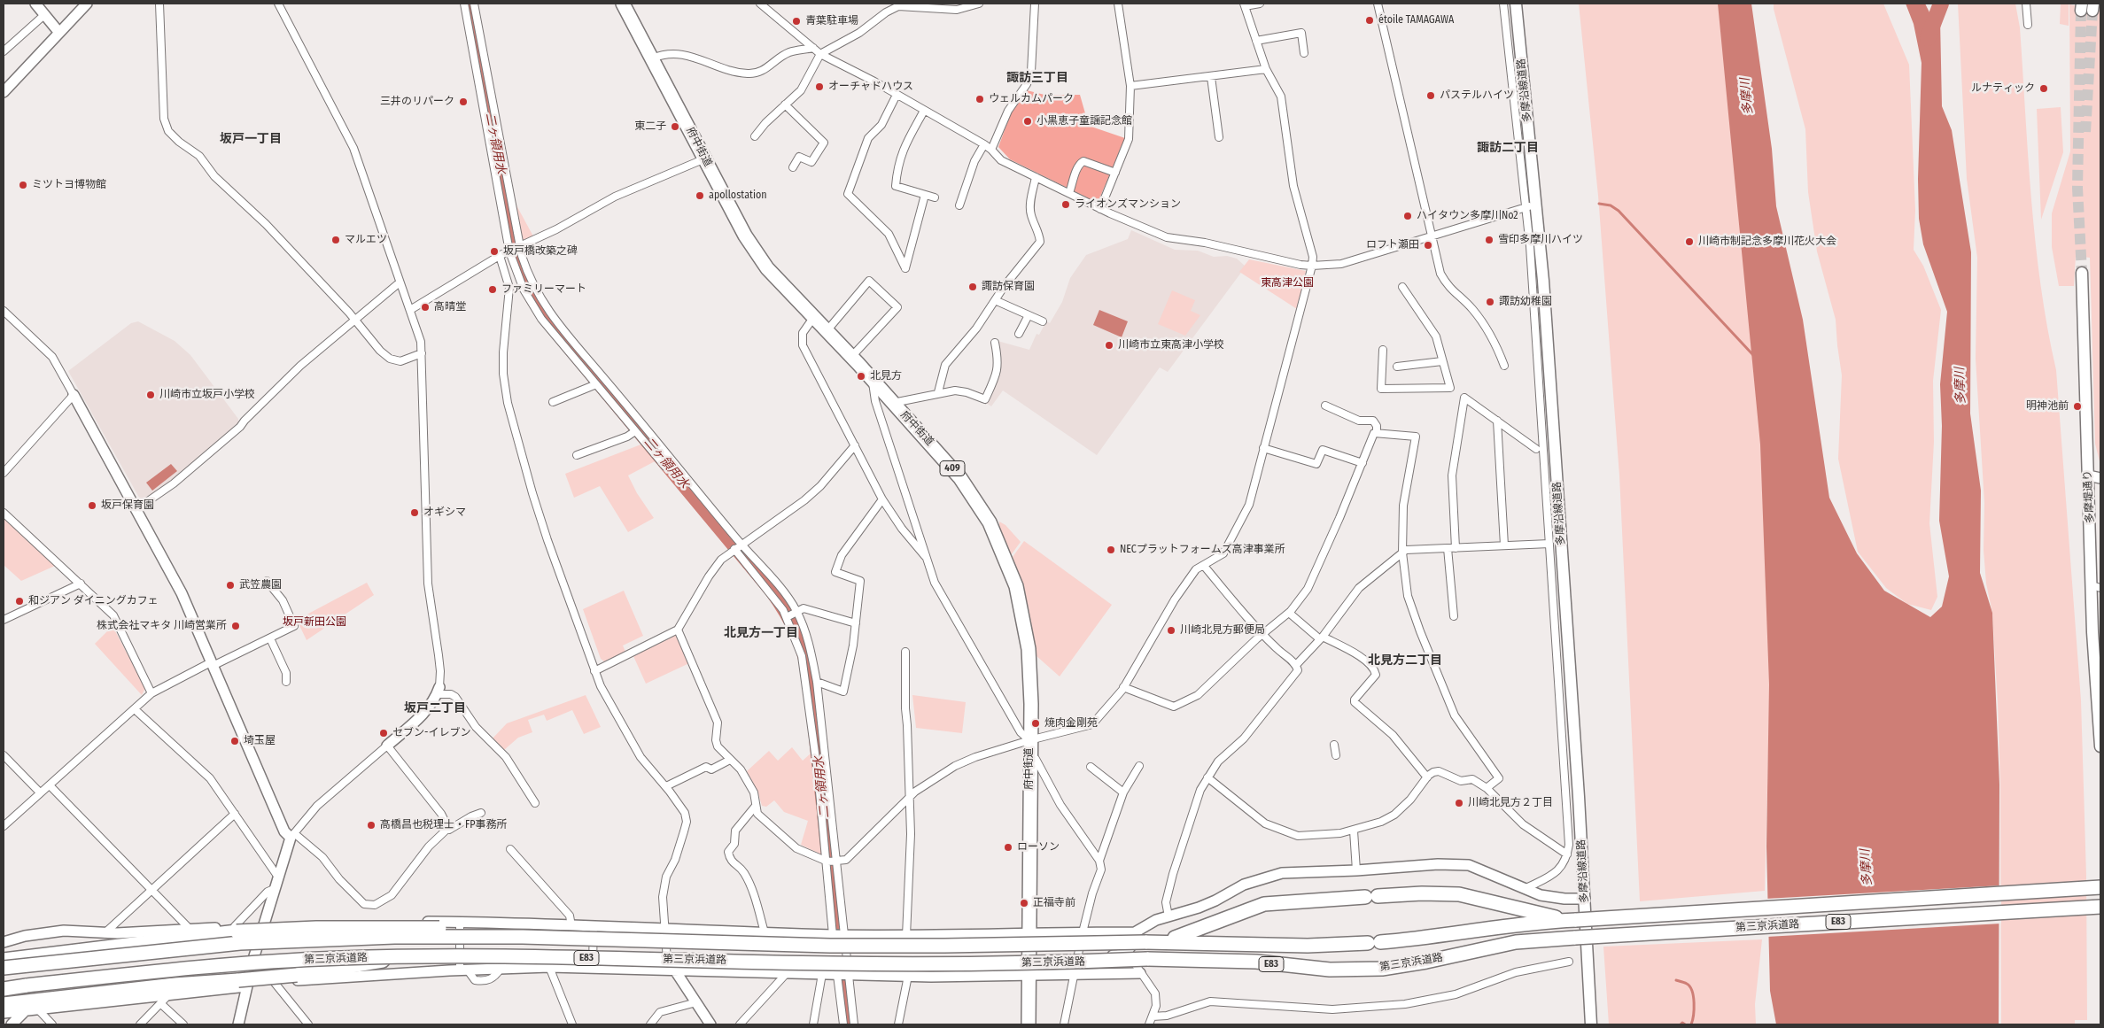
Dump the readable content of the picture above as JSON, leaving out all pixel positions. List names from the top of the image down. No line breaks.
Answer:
{"streets":{"highway":["府中街道","409","E83","第三京浜道路"],"main road":["多摩沿線道路","多摩堤通り"]},"districts":["諏訪三丁目","坂戸一丁目","諏訪二丁目","北見方一丁目","北見方二丁目","坂戸二丁目"],"water":["多摩川","二ヶ領用水"],"parks":["東高津公園","坂戸新田公園"],"places":["étoile TAMAGAWA","青葉駐車場","オーチャドハウス","ルナティック","パステルハイツ","ウェルカムパーク","三井のリパーク","小黒恵子童謡記念館","東二子","ミツトヨ博物館","apollostation","ライオンズマンション","ハイタウン多摩川No2","マルエツ","雪印多摩川ハイツ","川崎市制記念多摩川花火大会","ロフト瀬田","坂戸橋改築之碑","諏訪保育園","ファミリーマート","諏訪幼稚園","高晴堂","川崎市立東高津小学校","北見方","川崎市立坂戸小学校","明神池前","坂戸保育園","オギシマ","NECプラットフォームズ高津事業所","武笠農園","和ジアン ダイニングカフェ","株式会社マキタ 川崎営業所","川崎北見方郵便局","焼肉金剛苑","セブン-イレブン","埼玉屋","川崎北見方２丁目","高橋昌也税理士・FP事務所","ローソン","正福寺前"]}
